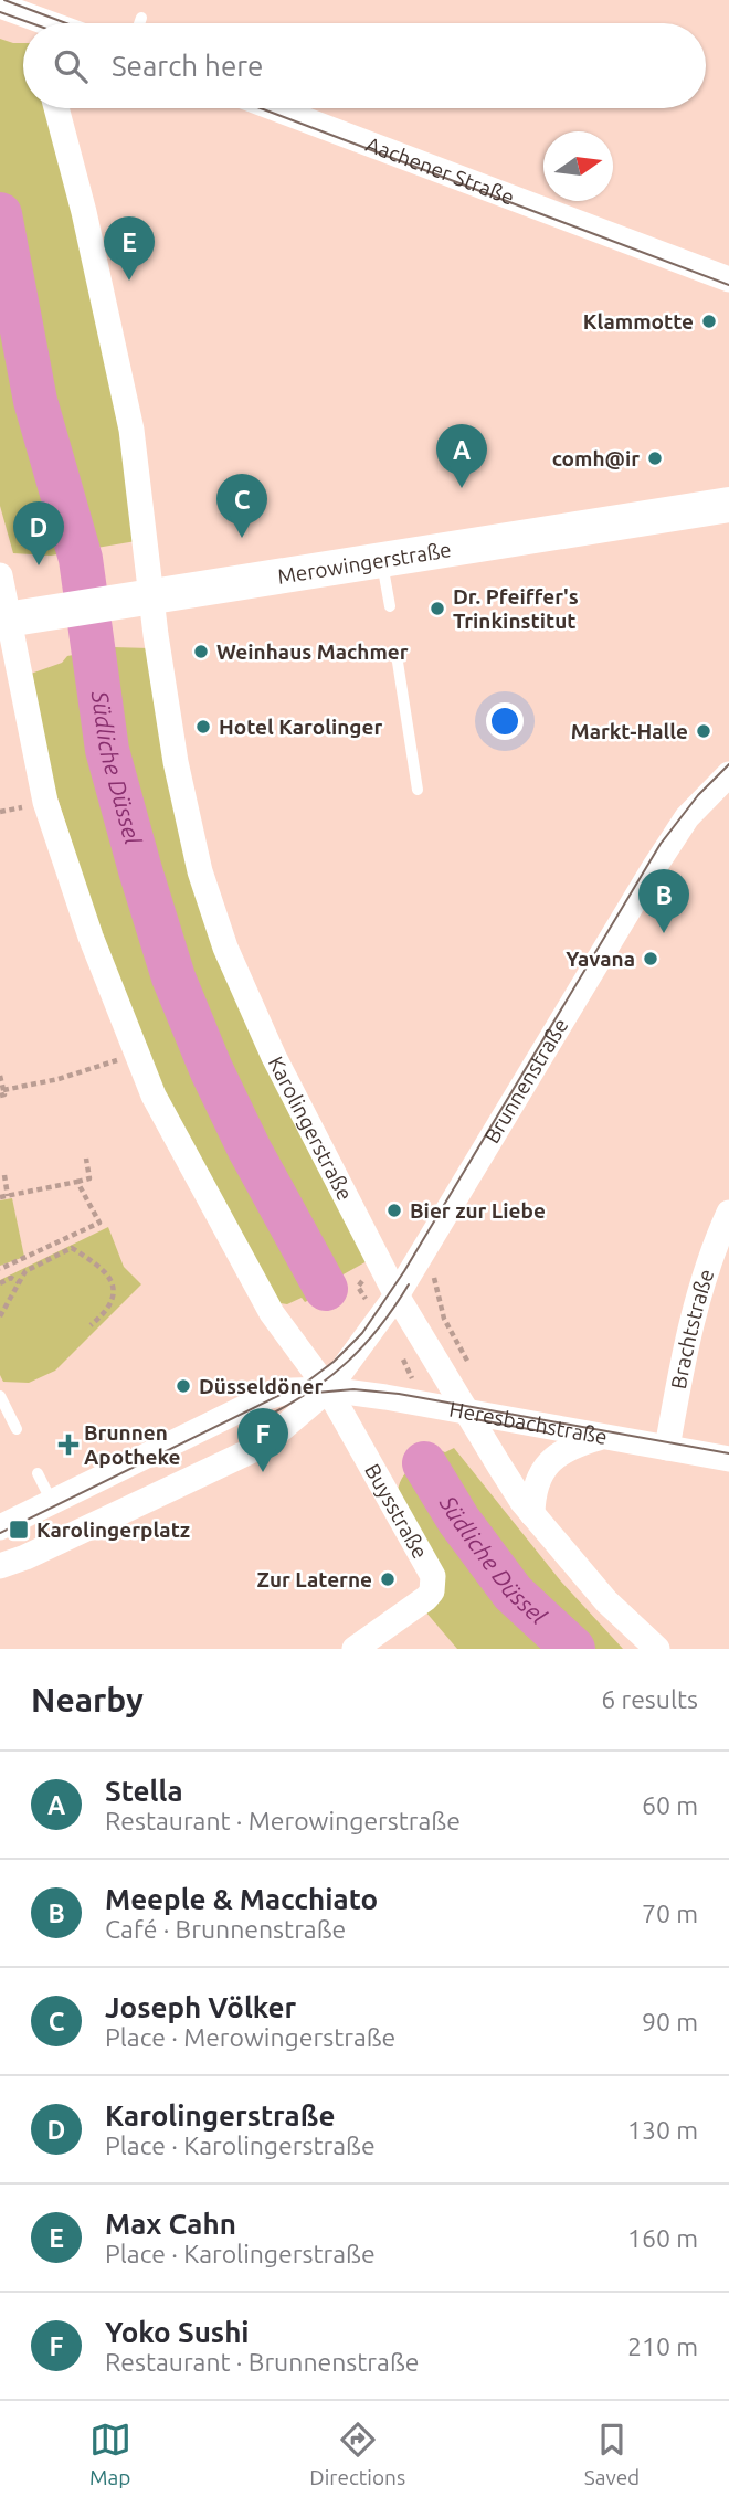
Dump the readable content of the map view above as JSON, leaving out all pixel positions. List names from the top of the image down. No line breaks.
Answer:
{"streets":{"main road":["Merowingerstraße"],"street":["Aachener Straße","Brunnenstraße","Karolingerstraße","Brachtstraße","Heresbachstraße","Buysstraße"]},"crossings":[["Merowingerstraße","Karolingerstraße"],["Brunnenstraße","Karolingerstraße"],["Brunnenstraße","Heresbachstraße"],["Brunnenstraße","Buysstraße"],["Brachtstraße","Heresbachstraße"],["Heresbachstraße","Buysstraße"]],"water":["Südliche Düssel"],"places":{"other":["Klammotte","comh@ir","Dr. Pfeiffer's Trinkinstitut","Weinhaus Machmer","Hotel Karolinger","Markt-Halle","Yavana","Bier zur Liebe","Düsseldöner","Zur Laterne"],"health":["Brunnen Apotheke"],"transit":["Karolingerplatz"]},"north":"right","page":{"search":"Search here","pins":["E","A","C","D","B","F"],"heading":["Nearby","6 results"],"list":[{"mark":"A","name":"Stella","note":"Restaurant · Merowingerstraße","value":"60 m"},{"mark":"B","name":"Meeple & Macchiato","note":"Café · Brunnenstraße","value":"70 m"},{"mark":"C","name":"Joseph Völker","note":"Place · Merowingerstraße","value":"90 m"},{"mark":"D","name":"Karolingerstraße","note":"Place · Karolingerstraße","value":"130 m"},{"mark":"E","name":"Max Cahn","note":"Place · Karolingerstraße","value":"160 m"},{"mark":"F","name":"Yoko Sushi","note":"Restaurant · Brunnenstraße","value":"210 m"}],"nav":["Map","Directions","Saved"]}}
